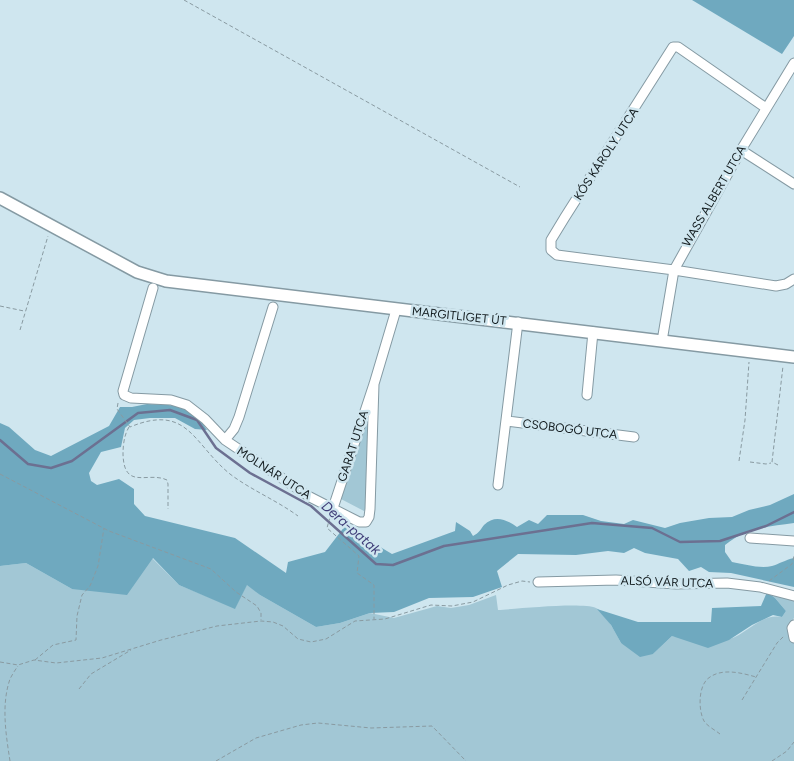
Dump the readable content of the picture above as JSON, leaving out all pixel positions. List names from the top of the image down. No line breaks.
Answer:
{"streets":{"main road":["MARGITLIGET ÚT"],"street":["KÓS KÁROLY UTCA","WASS ALBERT UTCA","CSOBOGÓ UTCA","GARAT UTCA","MOLNÁR UTCA","ALSÓ VÁR UTCA"]},"crossings":[["KÓS KÁROLY UTCA","WASS ALBERT UTCA"],["WASS ALBERT UTCA","MARGITLIGET ÚT"],["MARGITLIGET ÚT","CSOBOGÓ UTCA"],["MARGITLIGET ÚT","GARAT UTCA"],["GARAT UTCA","MOLNÁR UTCA"]],"water":["Dera-patak"]}
